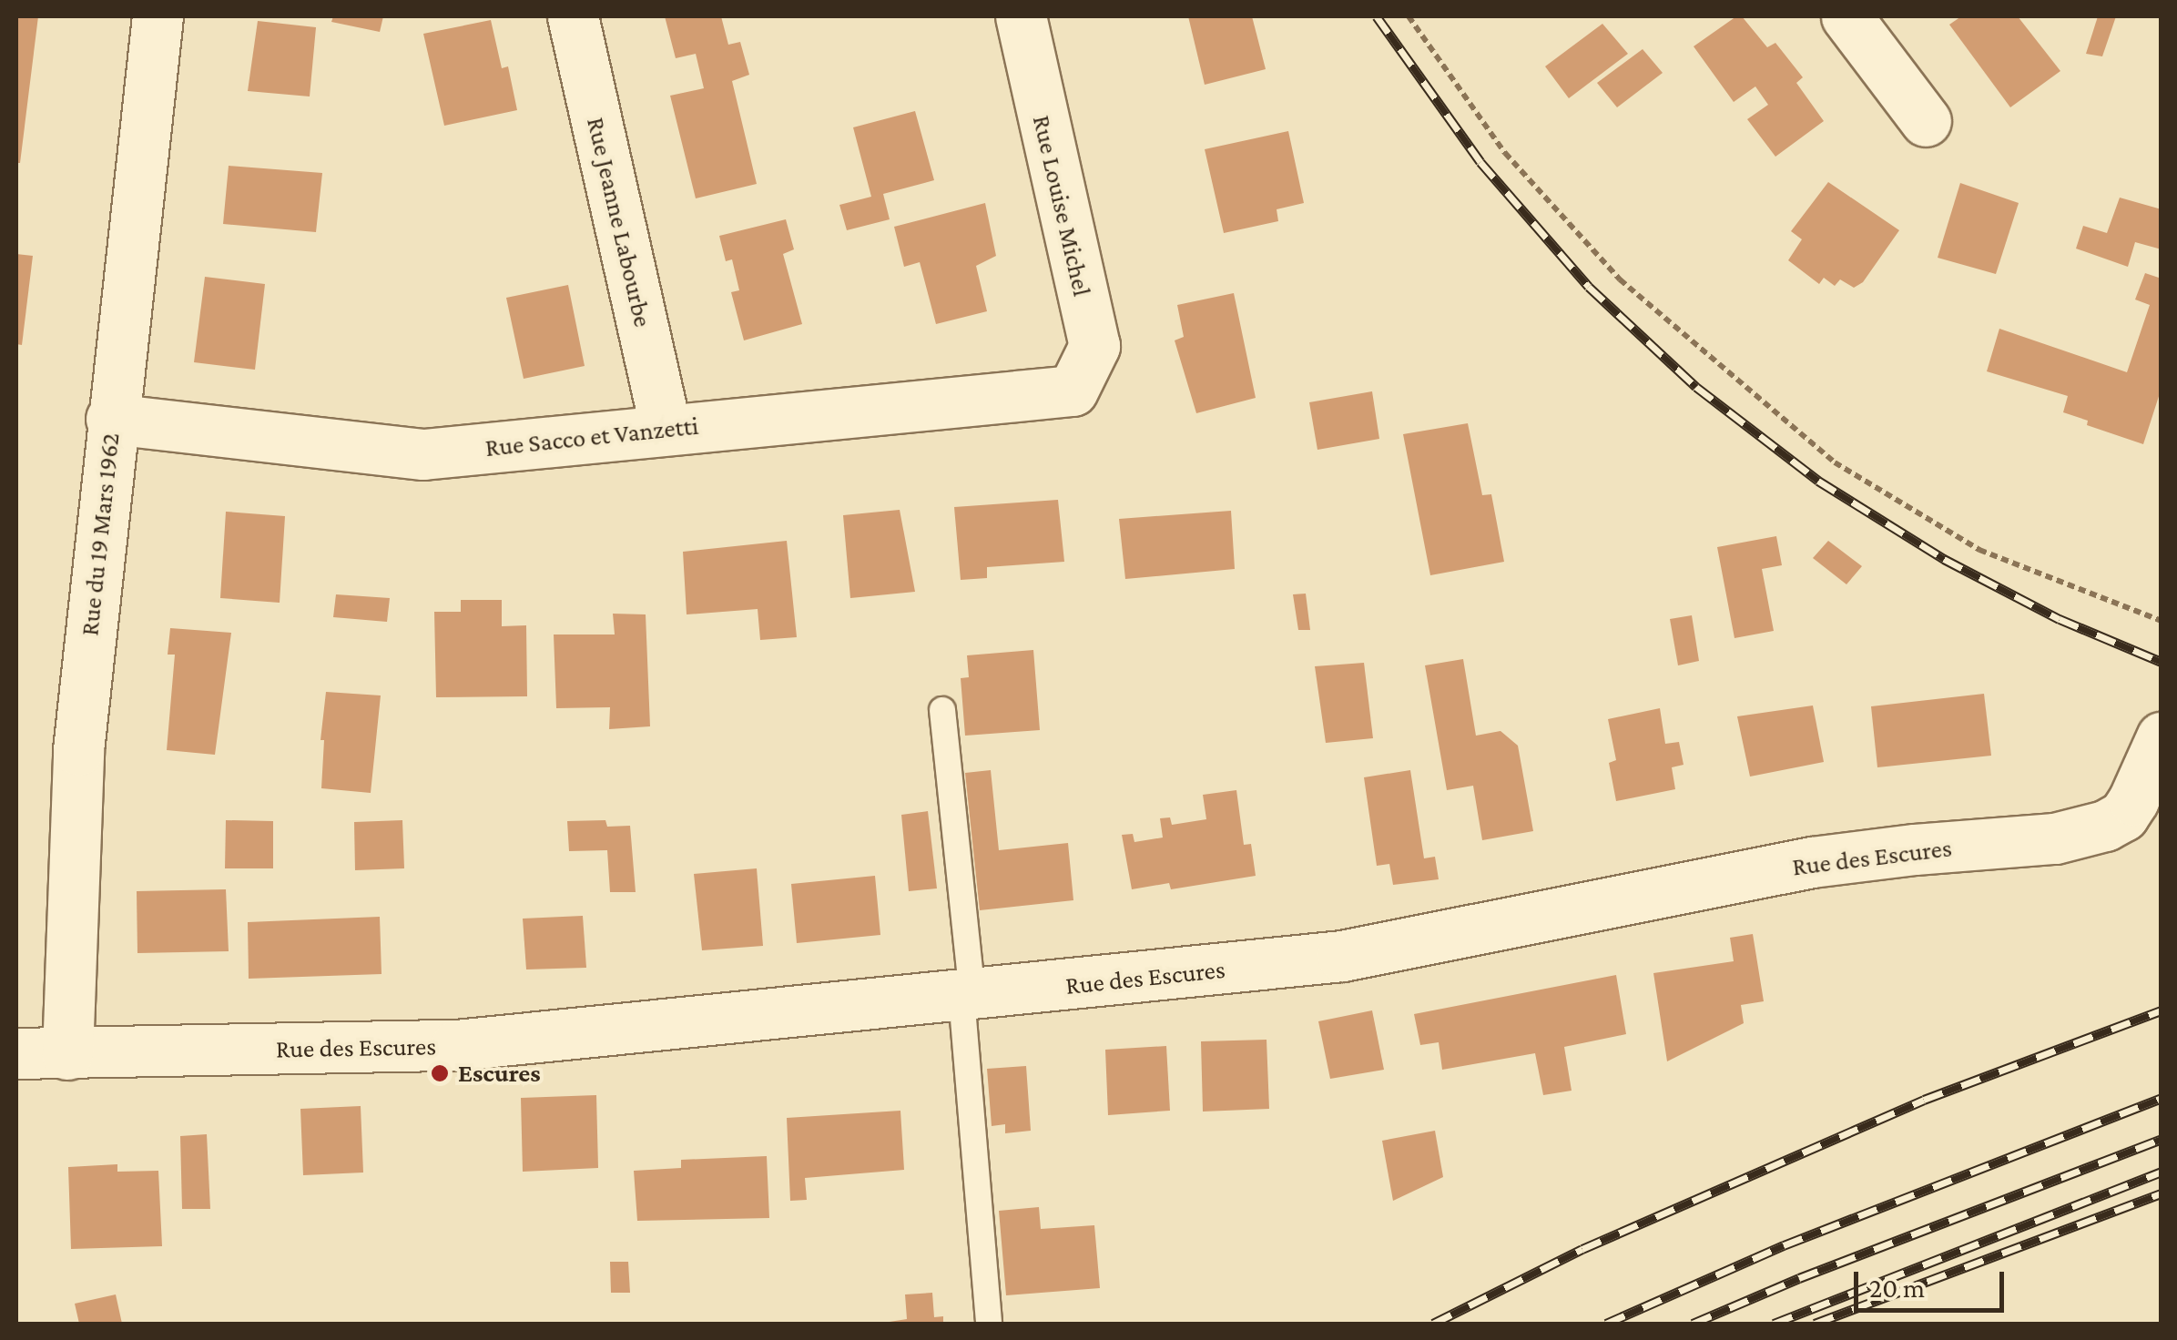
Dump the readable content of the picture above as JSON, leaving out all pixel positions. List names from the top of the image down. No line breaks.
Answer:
{"streets":{"street":["Rue Louise Michel","Rue Jeanne Labourbe","Rue Sacco et Vanzetti","Rue du 19 Mars 1962","Rue des Escures"]},"crossings":[["Rue Louise Michel","Rue Sacco et Vanzetti"],["Rue Jeanne Labourbe","Rue Sacco et Vanzetti"],["Rue Sacco et Vanzetti","Rue du 19 Mars 1962"],["Rue du 19 Mars 1962","Rue des Escures"]],"places":["Escures"],"scale_bar":"20 m"}
